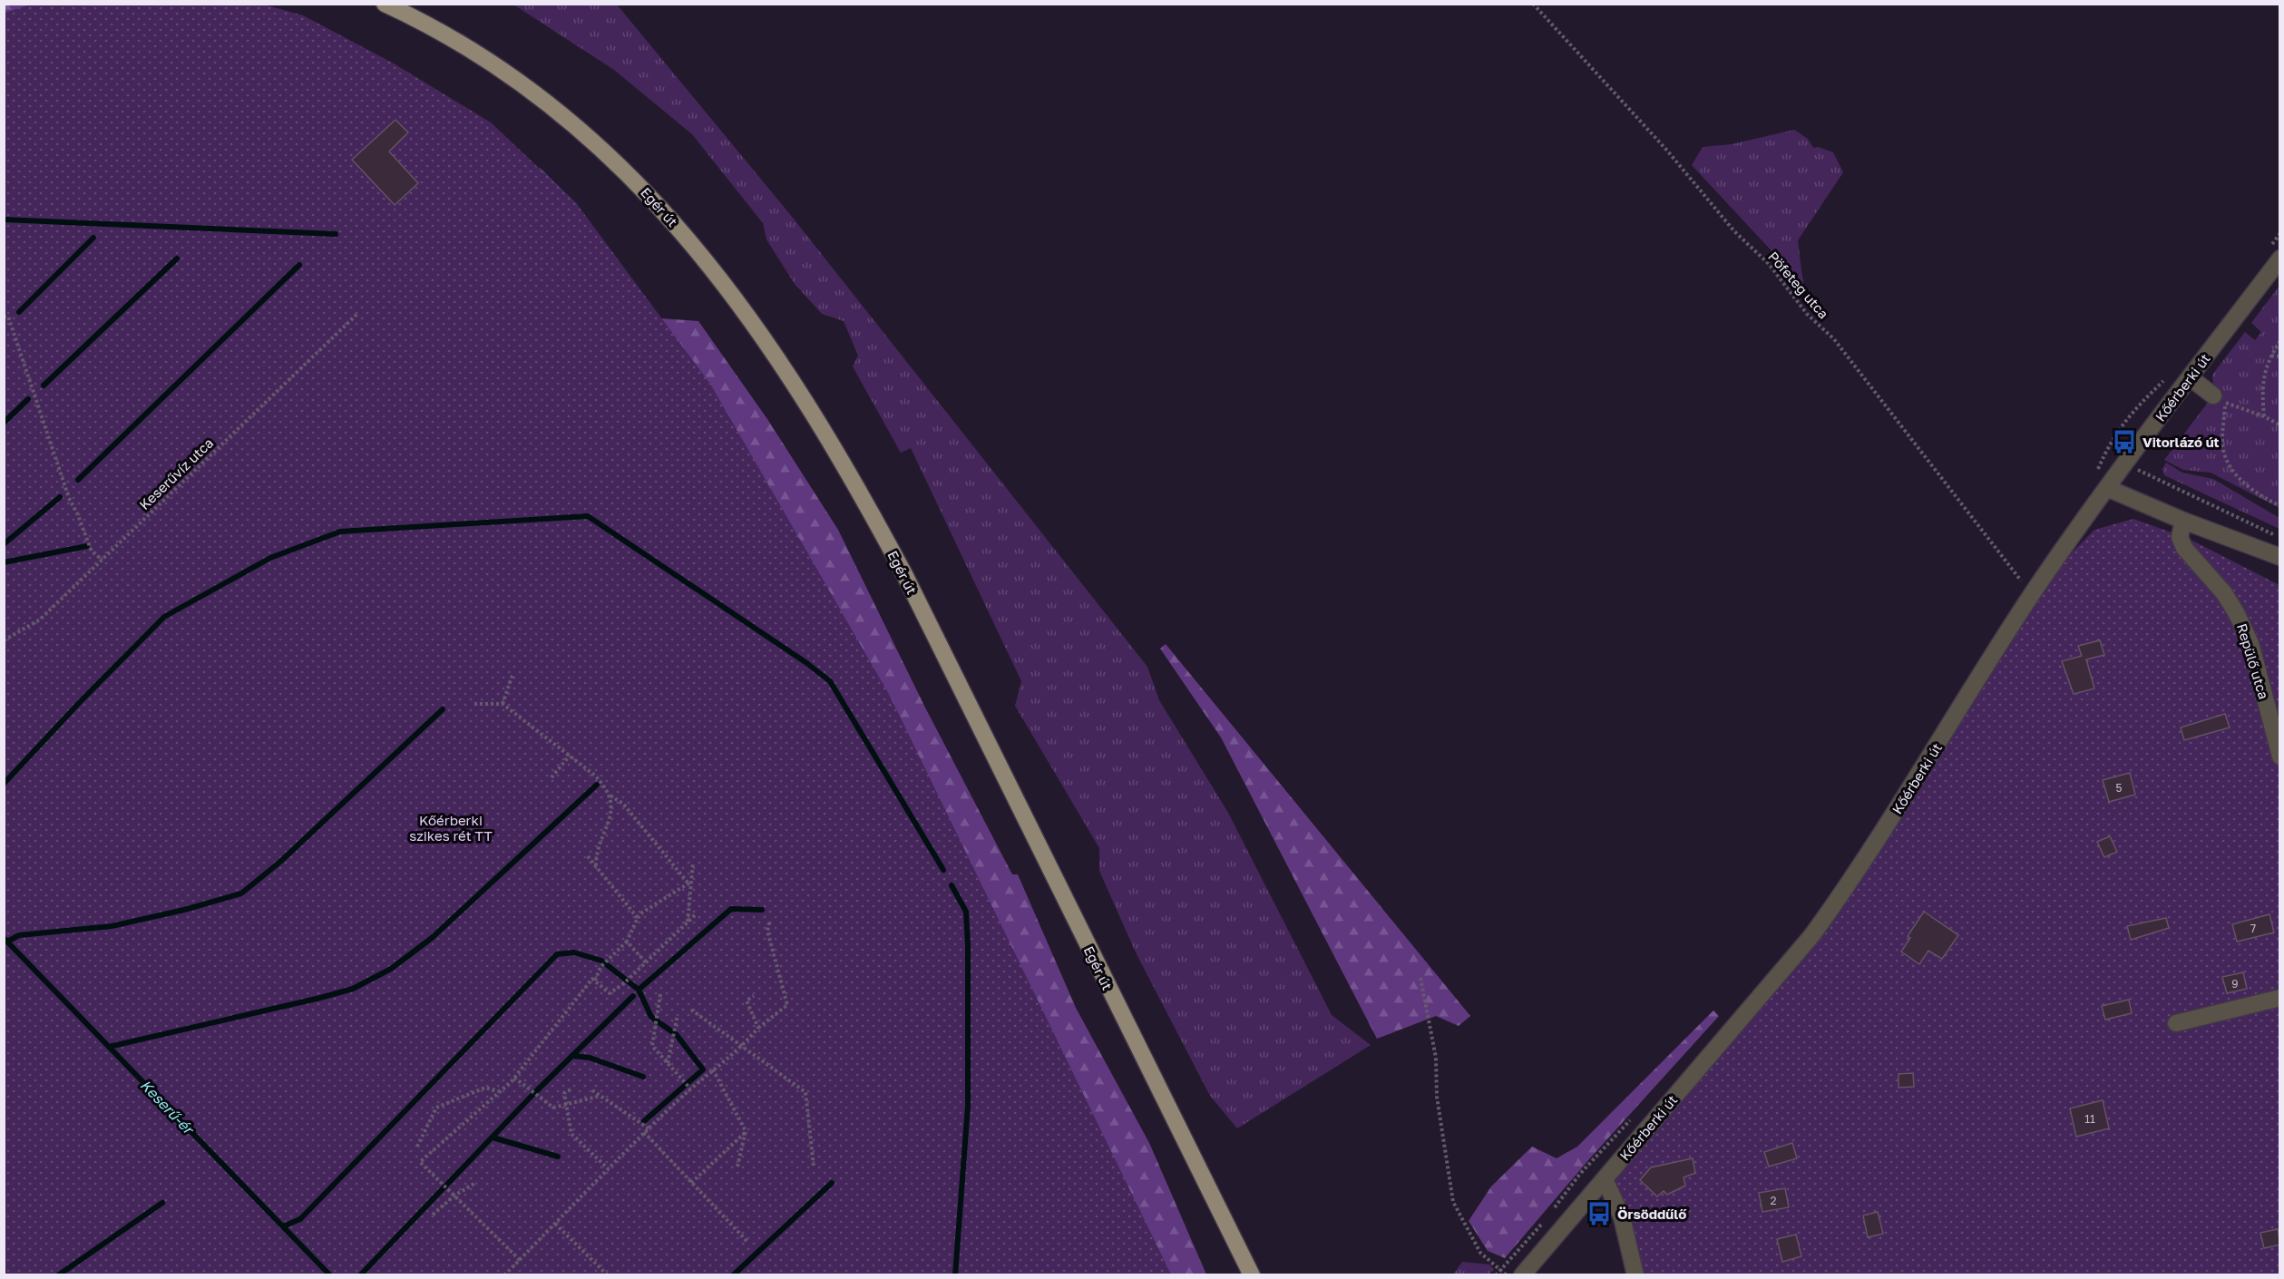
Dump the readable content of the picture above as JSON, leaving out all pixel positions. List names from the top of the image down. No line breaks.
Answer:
{"streets":{"main road":["Egér út"],"street":["Kőérberki út","Repülő utca"],"path":["Pöfeteg utca","Keserűvíz utca"]},"crossings":[["Pöfeteg utca","Kőérberki út"]],"water":["Keserű-ér"],"parks":["Kőérberki szikes rét TT"],"places":{"bus stop":["Vitorlázó út","Örsöddűlő"]},"house_numbers":["5","7","9","11","2"]}
